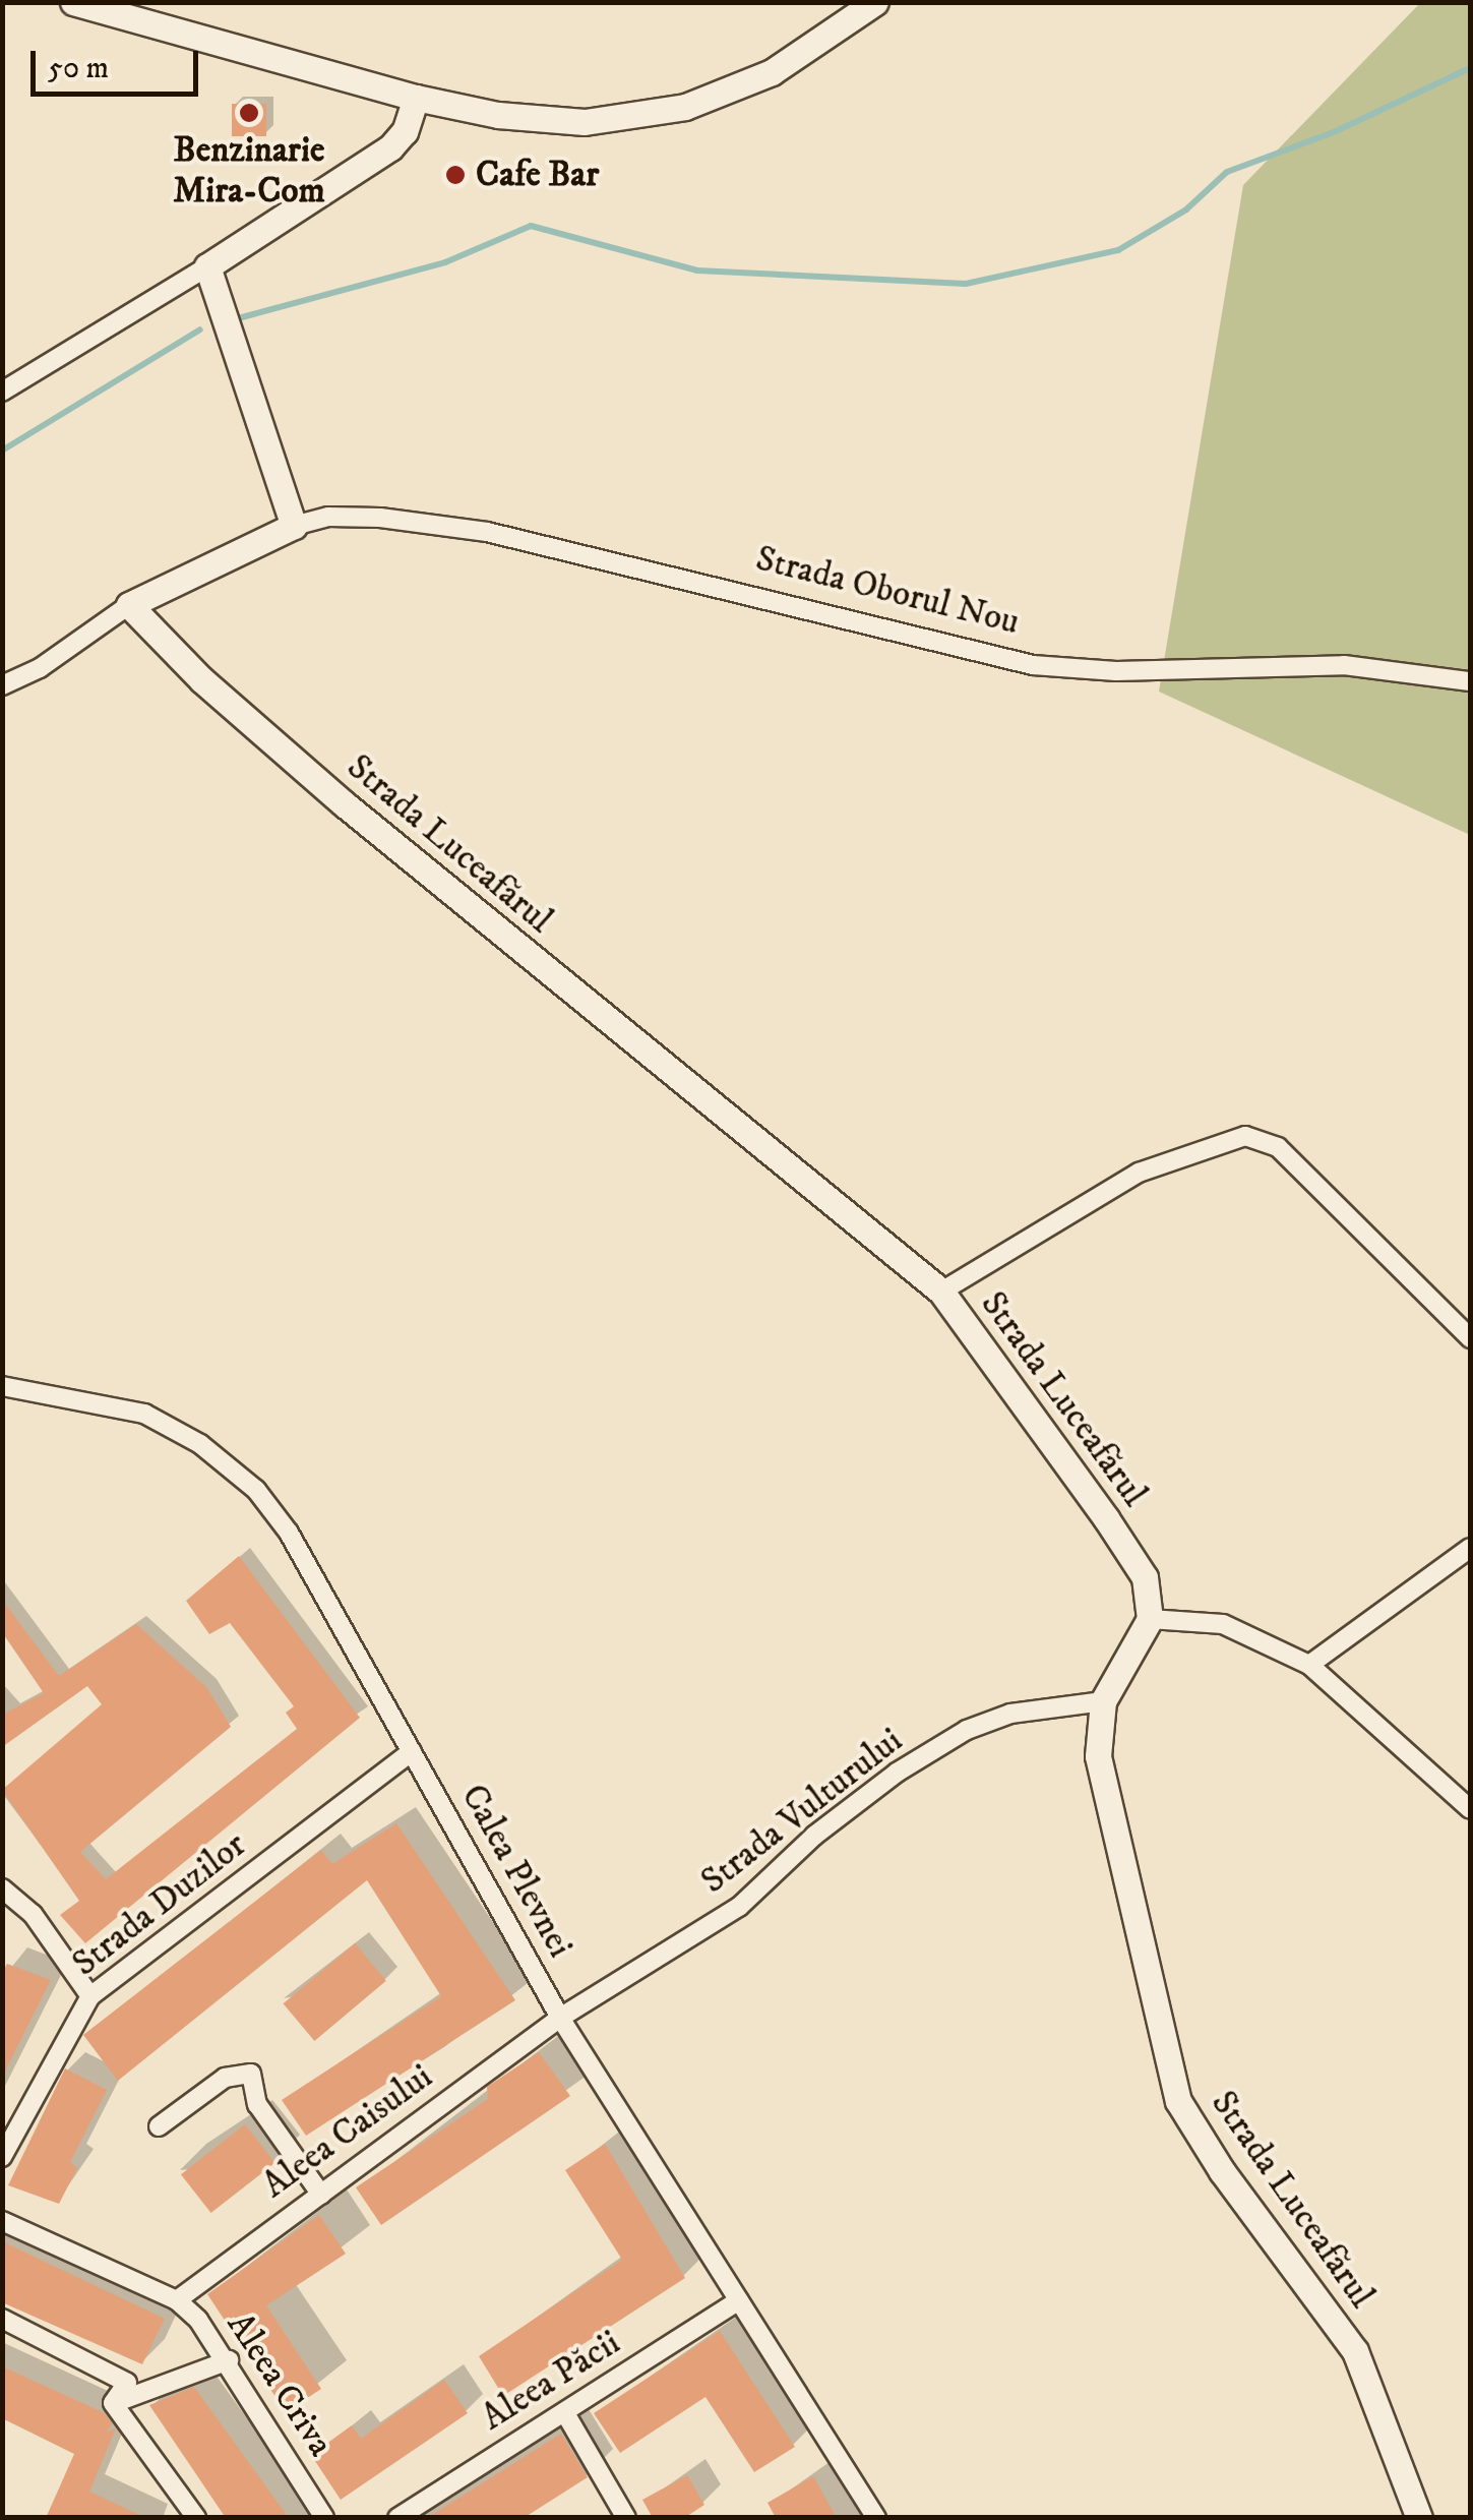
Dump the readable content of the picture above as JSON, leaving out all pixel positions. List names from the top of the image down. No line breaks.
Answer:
{"streets":{"street":["Strada Oborul Nou","Strada Luceafărul","Strada Vulturului","Calea Plevnei","Strada Duzilor","Aleea Caisului","Aleea Păcii","Aleea Criva"]},"crossings":[["Strada Oborul Nou","Strada Luceafărul"],["Strada Luceafărul","Strada Vulturului"],["Strada Vulturului","Calea Plevnei"],["Strada Vulturului","Aleea Caisului"],["Calea Plevnei","Strada Duzilor"],["Calea Plevnei","Aleea Caisului"],["Calea Plevnei","Aleea Păcii"],["Aleea Caisului","Aleea Criva"]],"places":["Benzinarie Mira-Com","Cafe Bar"],"scale_bar":"50 m"}
